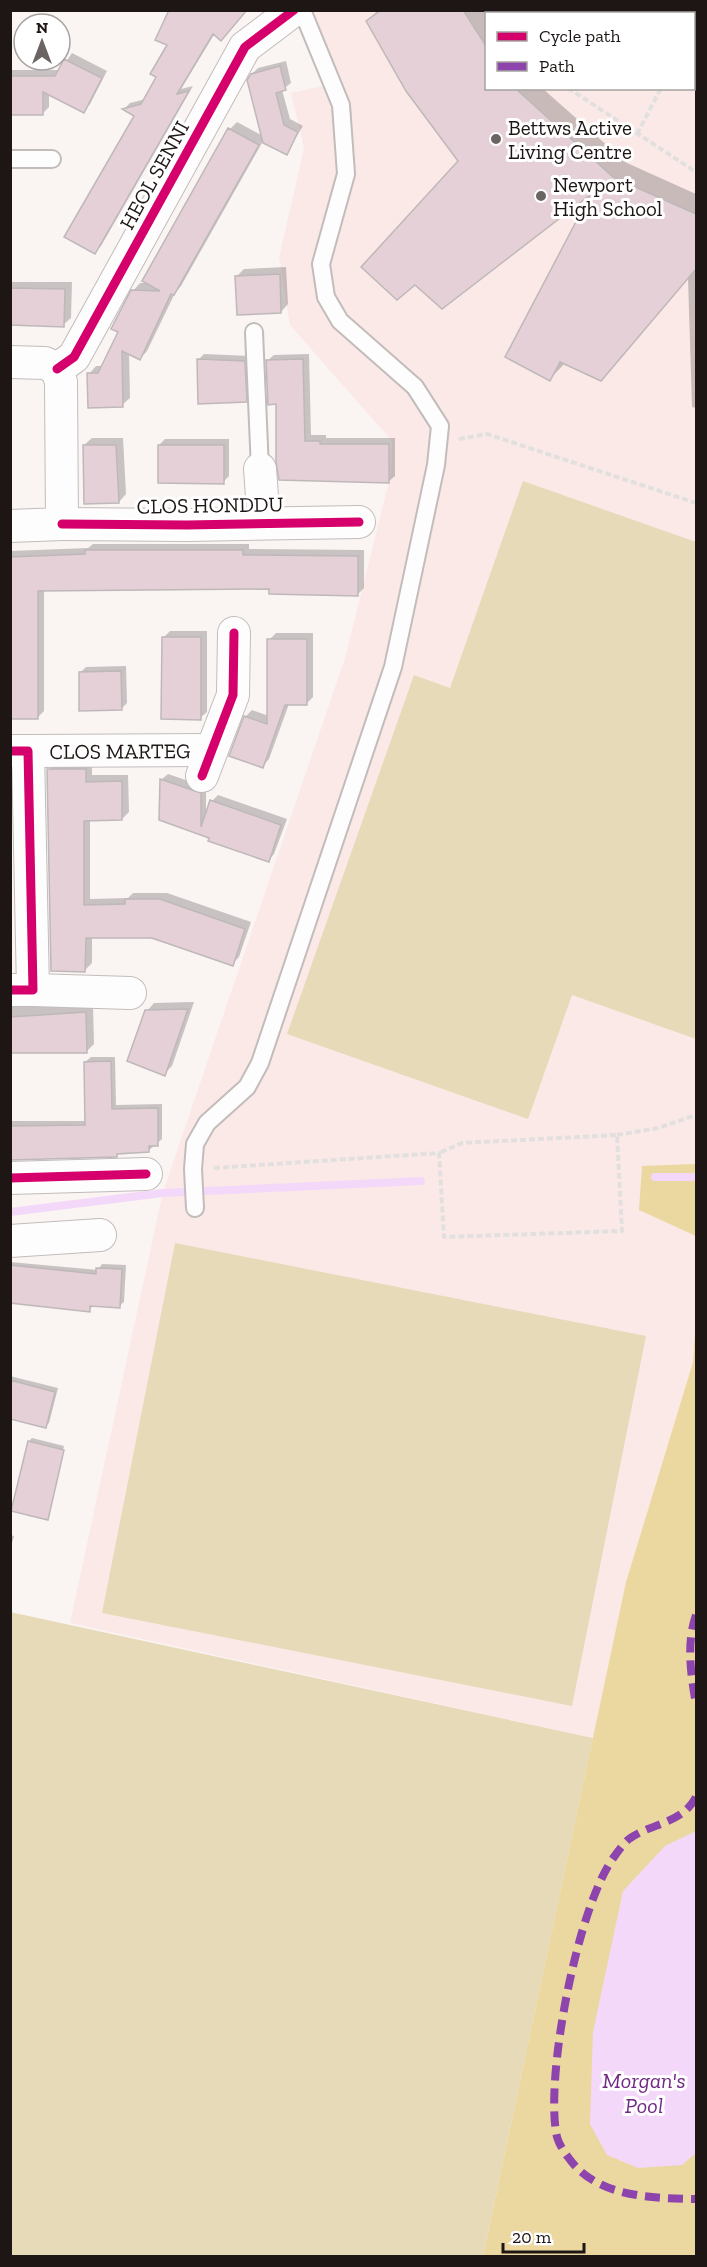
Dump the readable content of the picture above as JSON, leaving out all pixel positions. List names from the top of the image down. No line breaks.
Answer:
{"streets":{"street":["HEOL SENNI","CLOS HONDDU","CLOS MARTEG"]},"water":["Morgan's Pool"],"places":["Bettws Active Living Centre","Newport High School"],"legend":["Cycle path","Path"],"scale_bar":"20 m","north":"top"}
